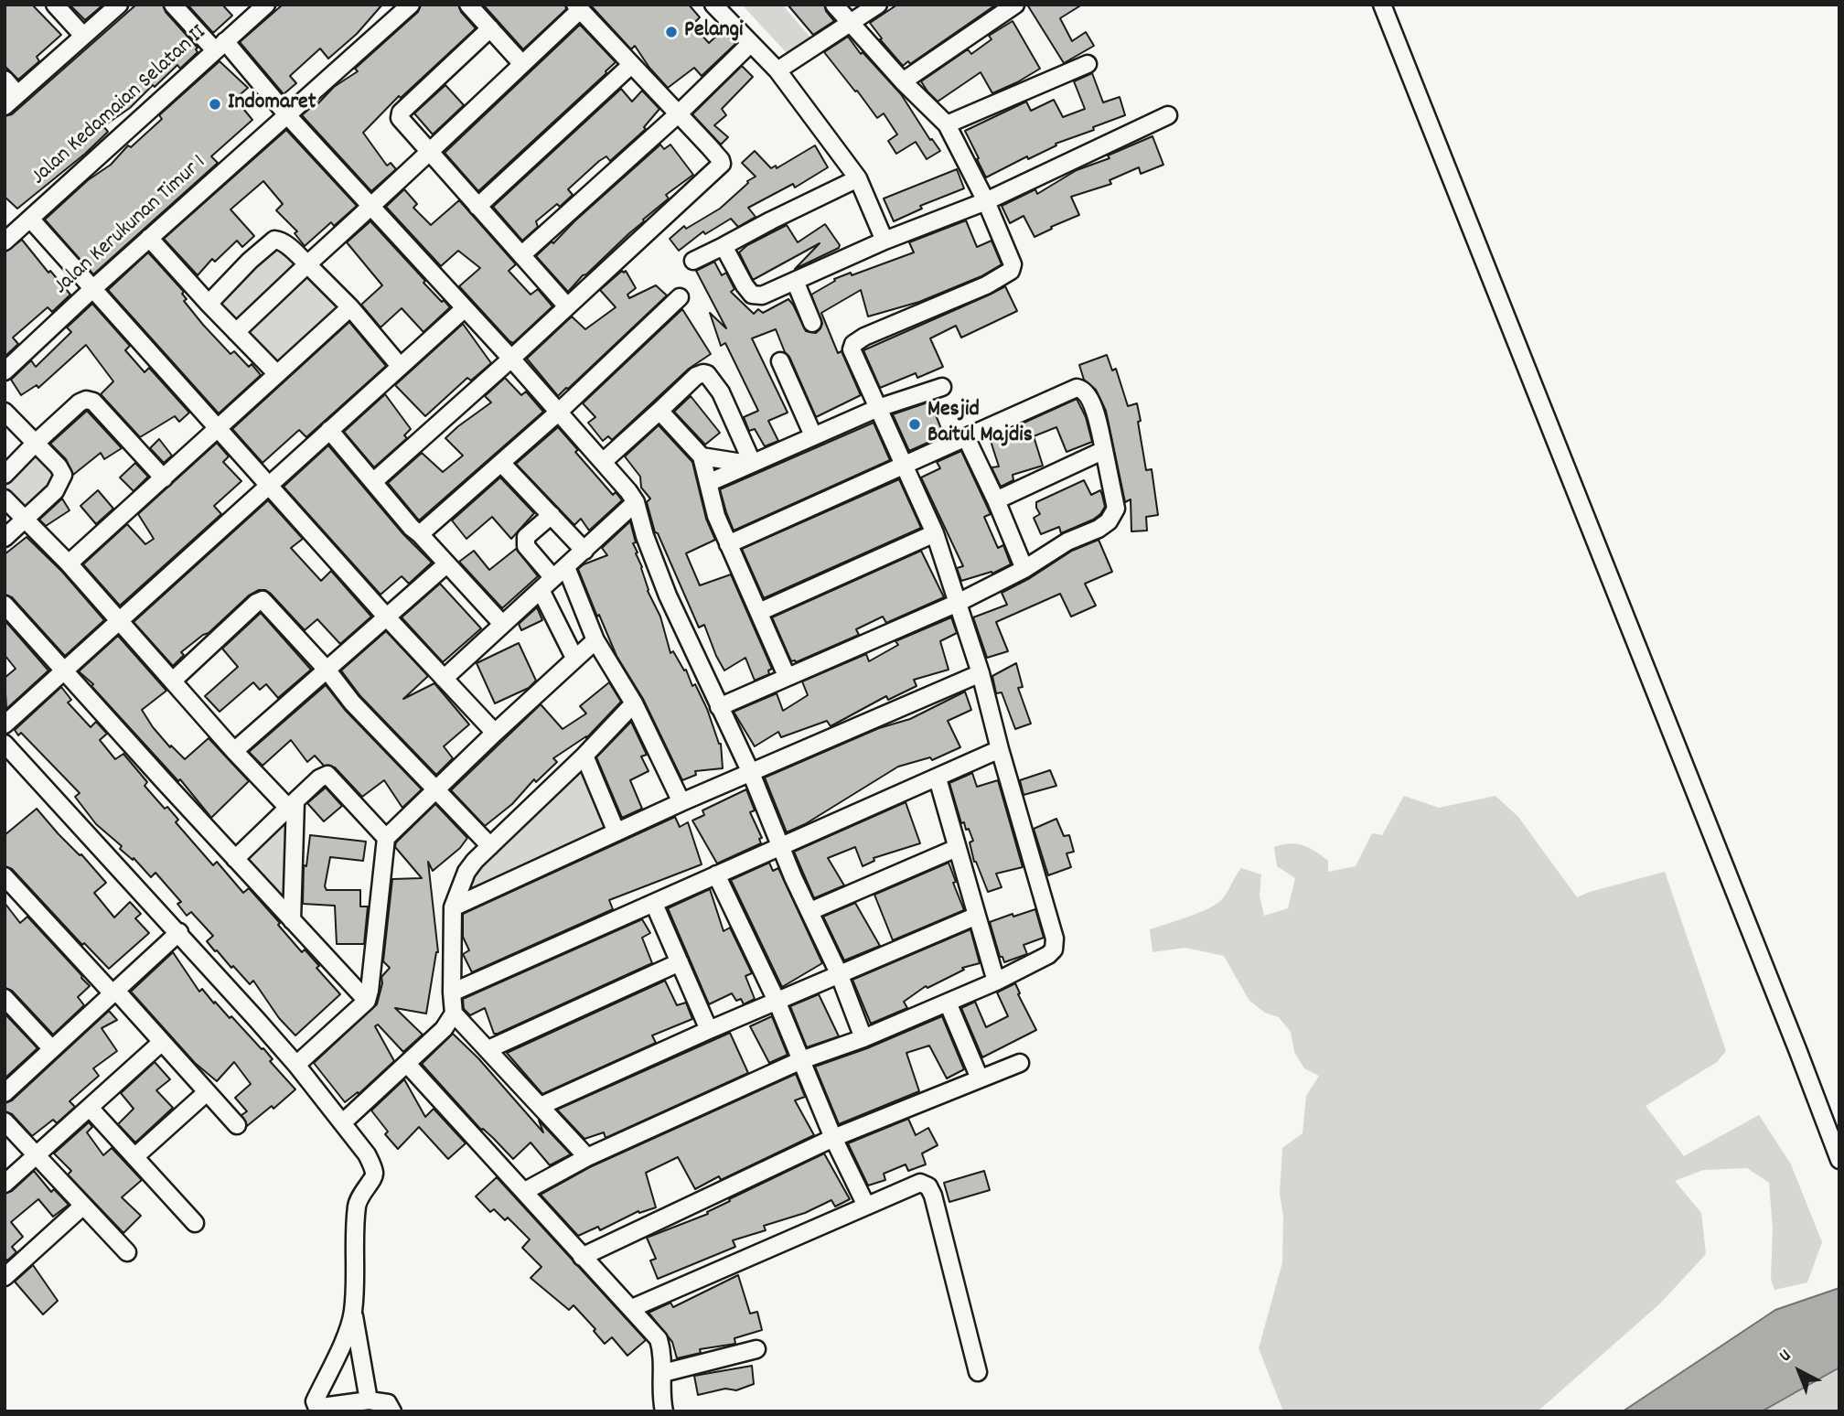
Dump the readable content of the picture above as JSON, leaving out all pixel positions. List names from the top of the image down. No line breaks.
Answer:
{"streets":{"street":["Jalan Kedamaian Selatan II","Jalan Kerukunan Timur 1"]},"places":["Pelangi","Indomaret","Mesjid Baitul Majdis"],"north":"top left"}
